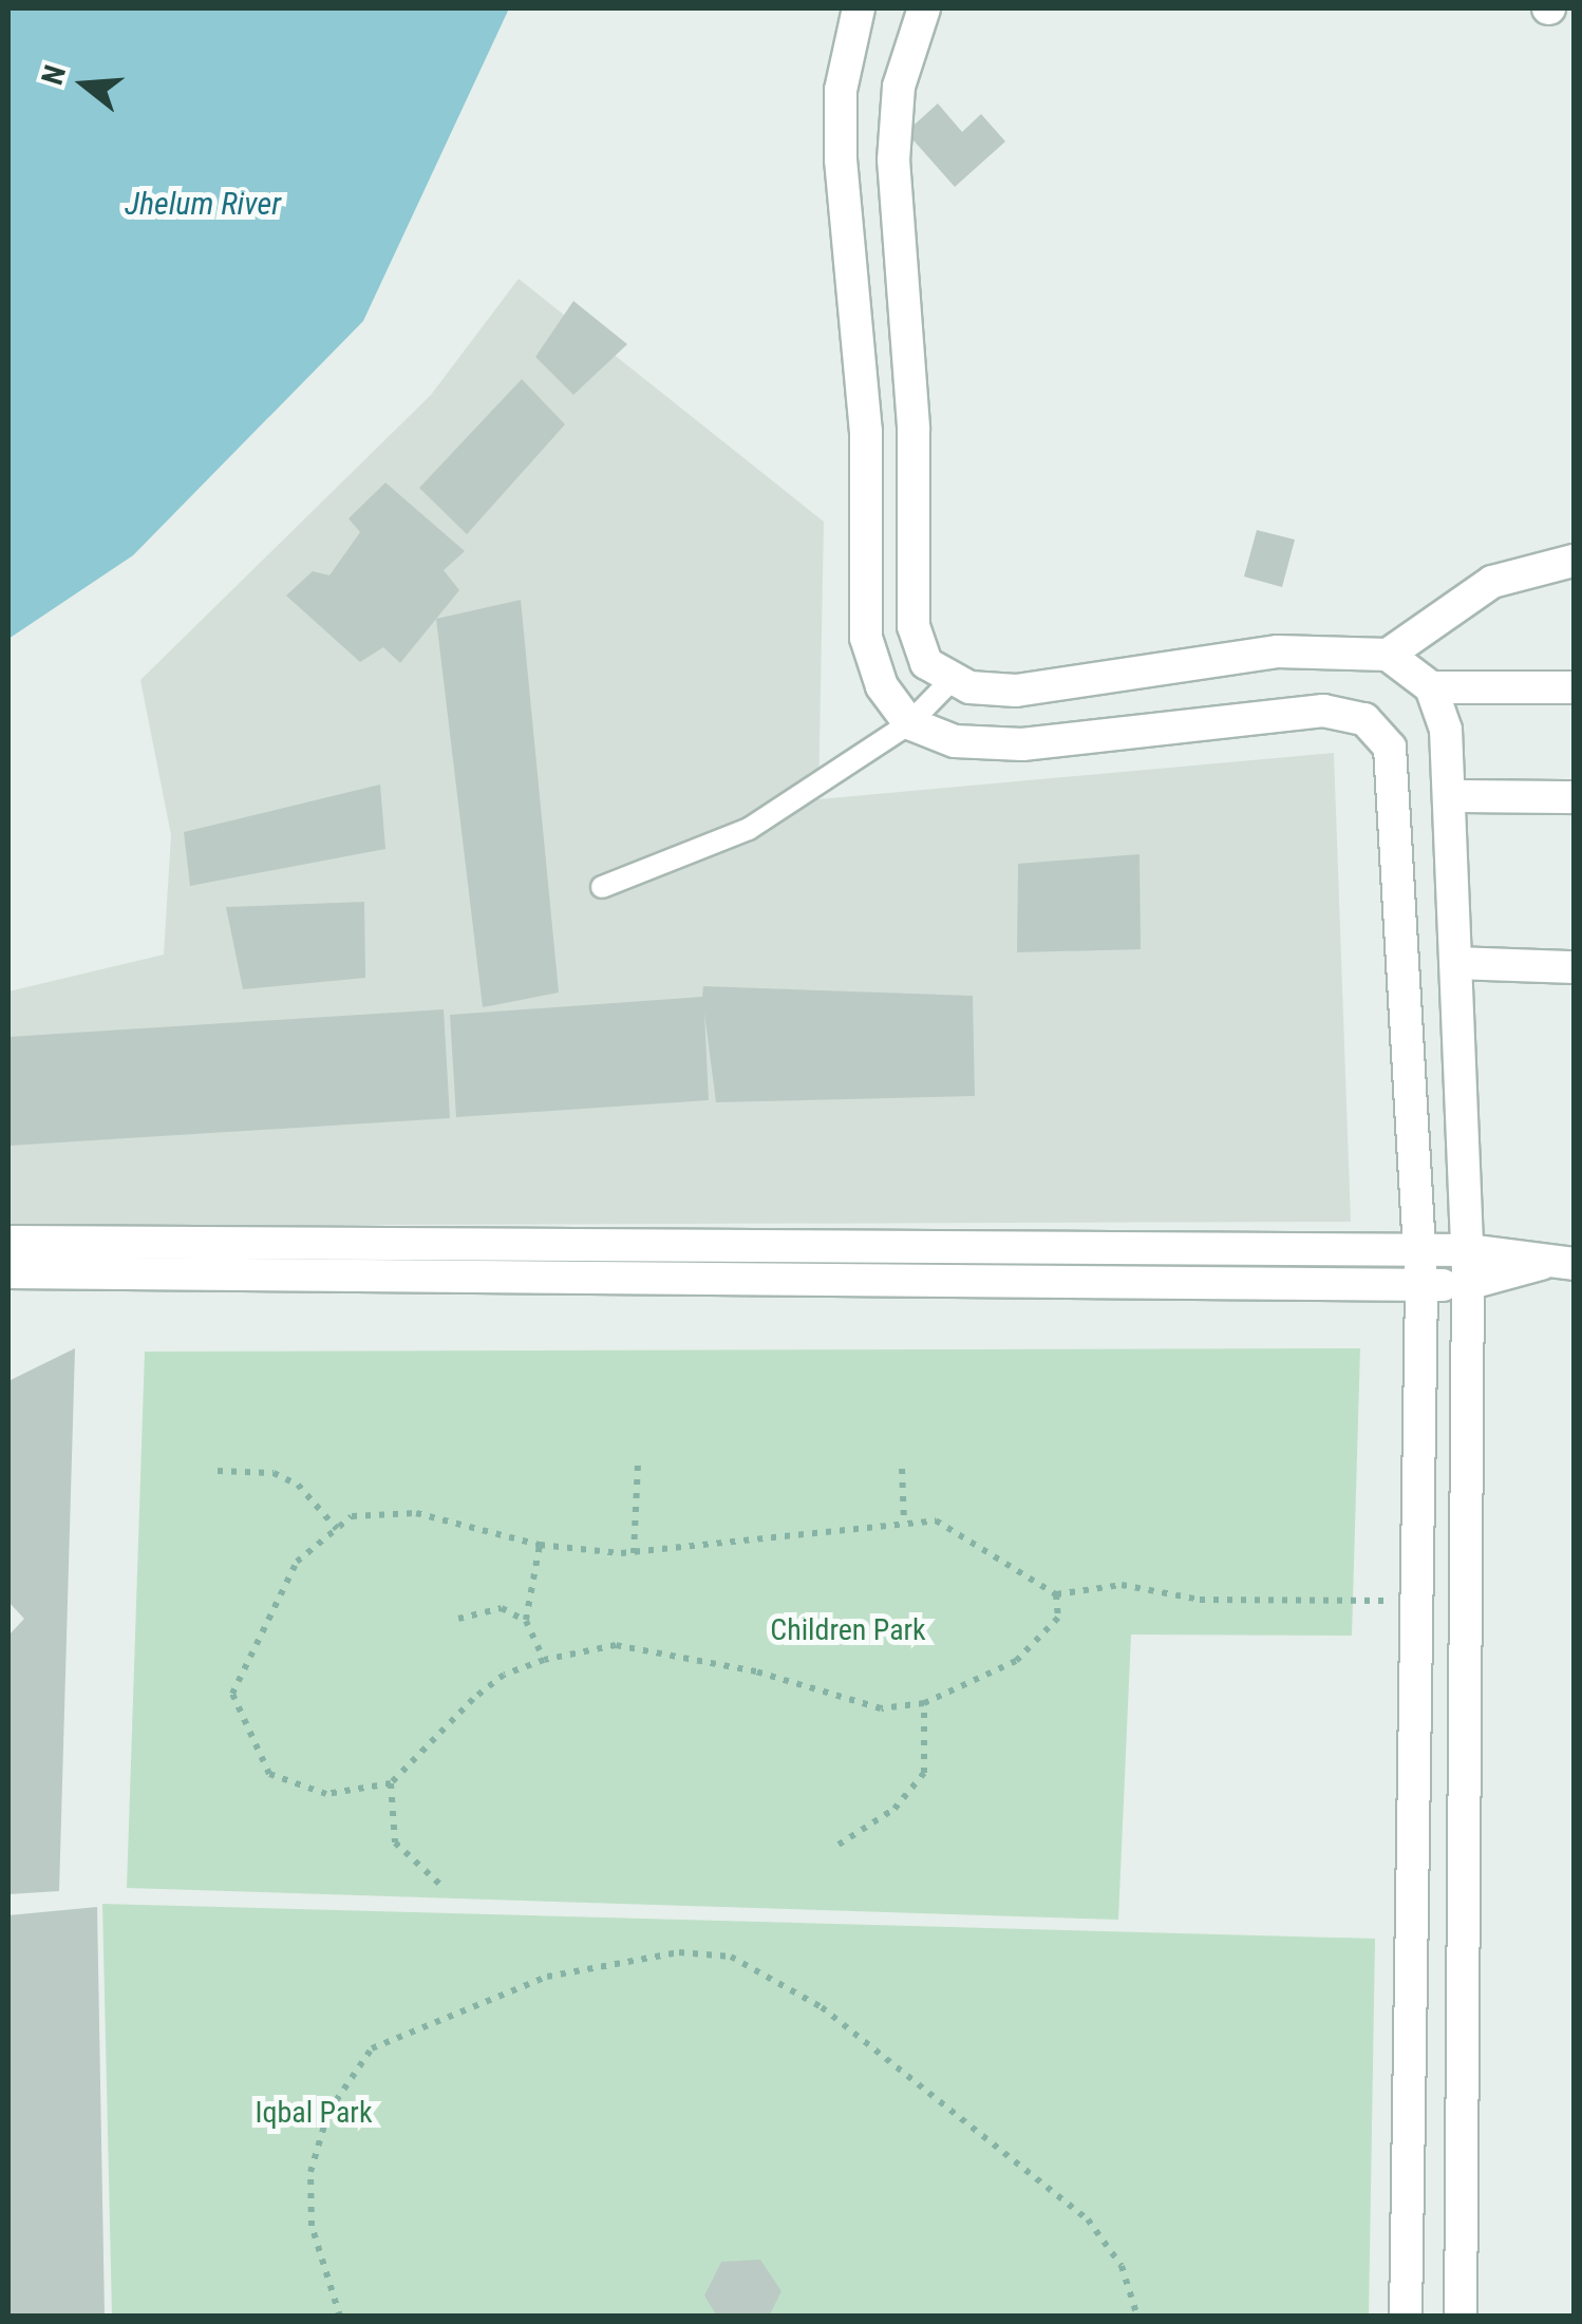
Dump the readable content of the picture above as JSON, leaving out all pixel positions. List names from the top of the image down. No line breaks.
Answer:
{"water":["Jhelum River"],"parks":["Children Park","Iqbal Park"],"north":"left"}
